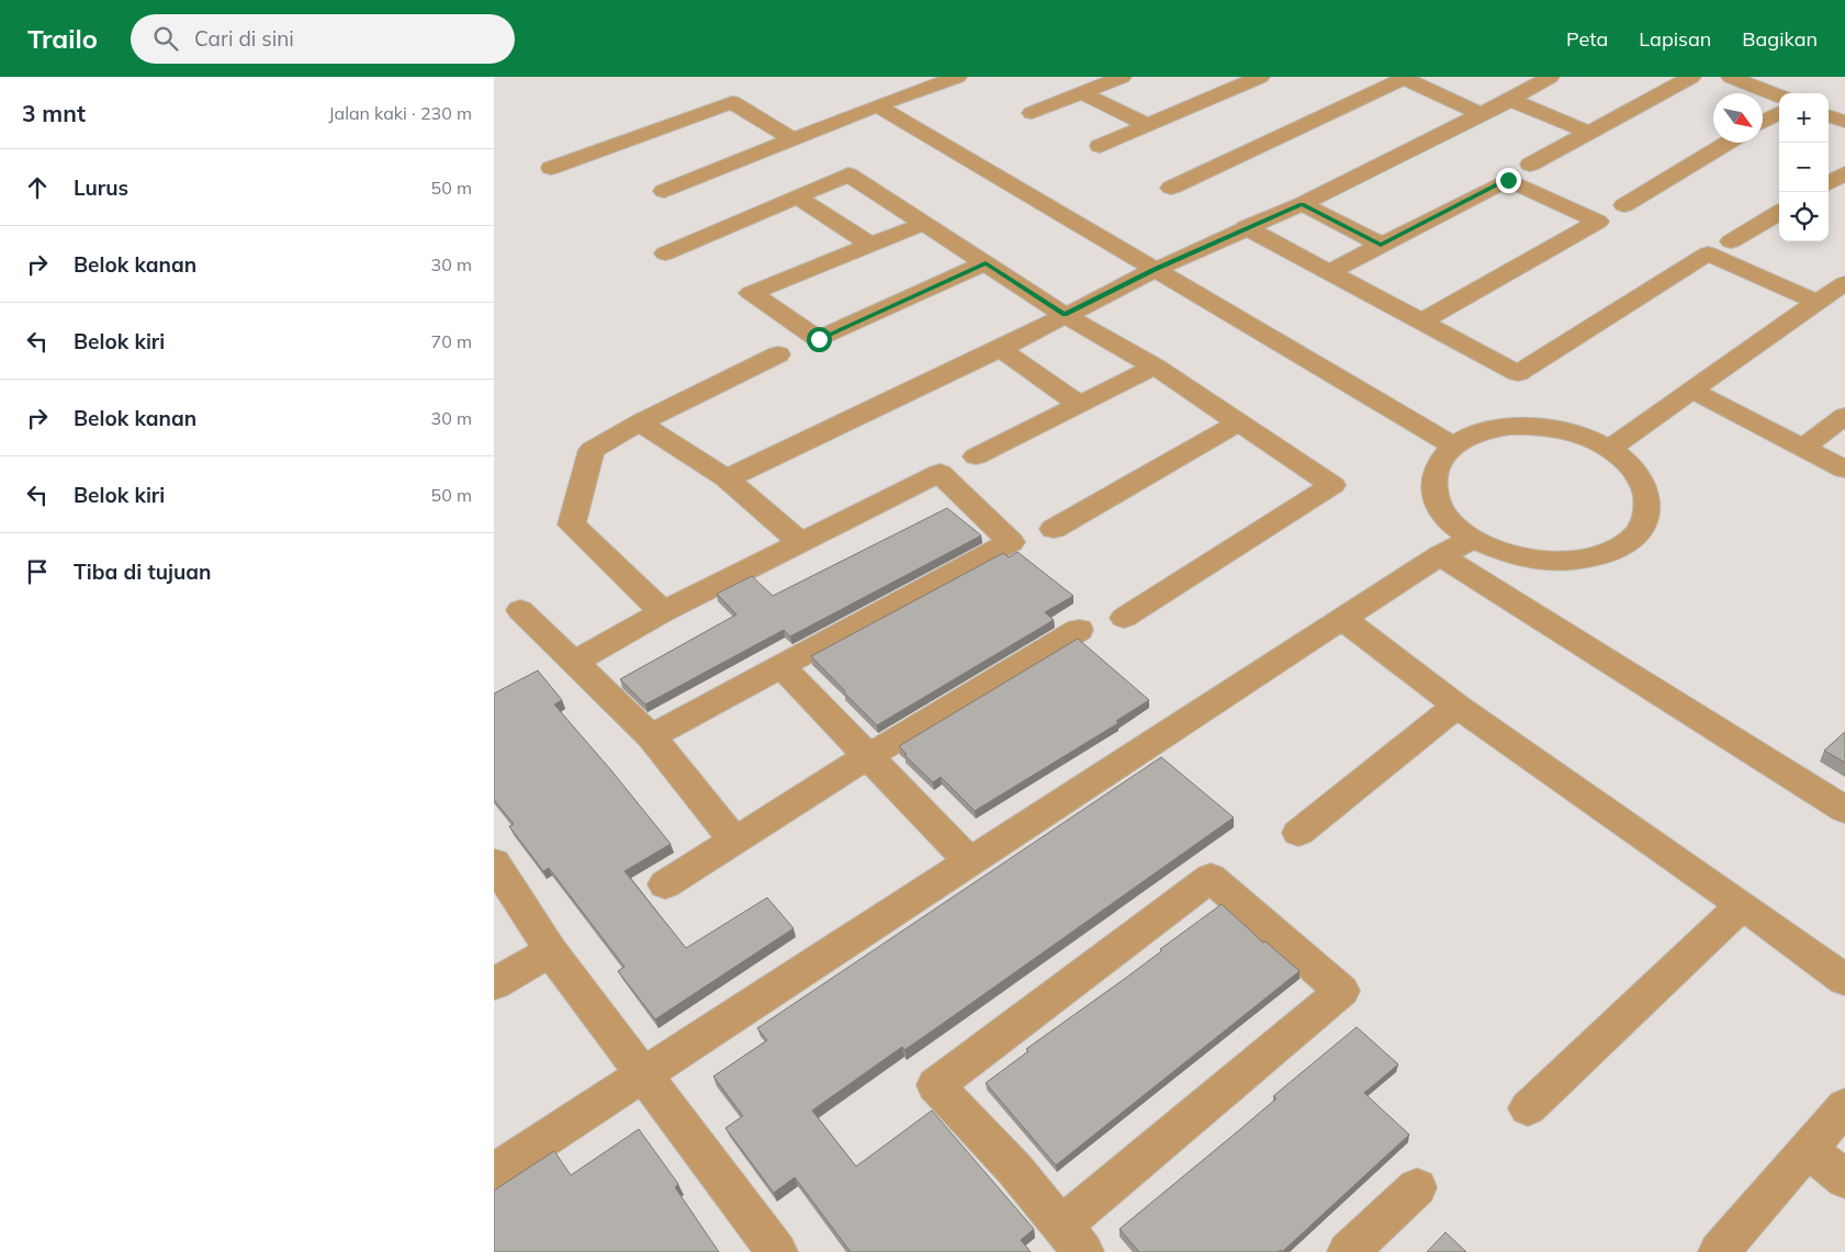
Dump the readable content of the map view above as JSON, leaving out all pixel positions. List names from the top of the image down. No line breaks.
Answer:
{"north":"bottom right","page":{"header":"Trailo","search":"Cari di sini","nav":["Peta","Lapisan","Bagikan"],"heading":["3 mnt","Jalan kaki · 230 m"],"map_buttons":["+","−"],"list":[["Lurus","50 m"],["Belok kanan","30 m"],["Belok kiri","70 m"],["Belok kanan","30 m"],["Belok kiri","50 m"],"Tiba di tujuan"]}}
